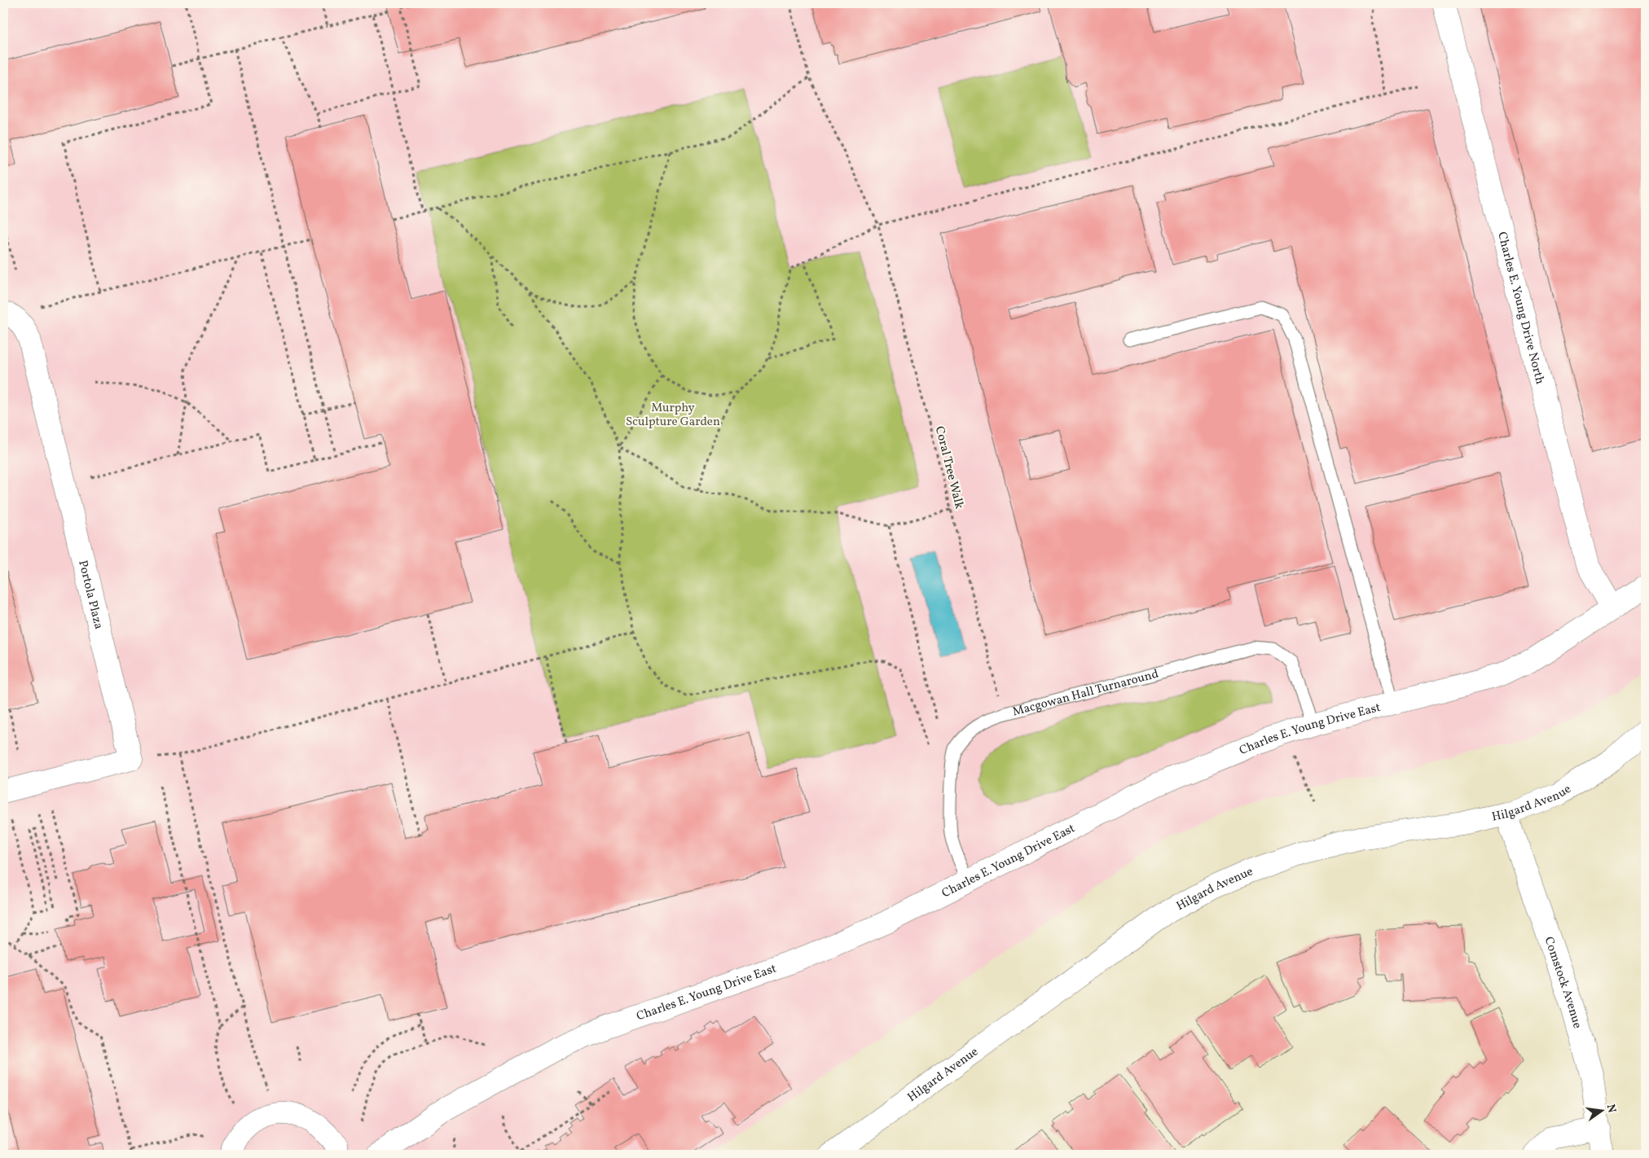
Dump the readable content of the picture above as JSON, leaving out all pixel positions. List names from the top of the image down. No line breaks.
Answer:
{"streets":{"street":["Charles E. Young Drive North","Portola Plaza","Charles E. Young Drive East","Hilgard Avenue","Comstock Avenue"],"lane":["Macgowan Hall Turnaround"],"path":["Coral Tree Walk"]},"crossings":[["Charles E. Young Drive North","Charles E. Young Drive East"],["Coral Tree Walk","Macgowan Hall Turnaround"],["Macgowan Hall Turnaround","Charles E. Young Drive East"],["Hilgard Avenue","Comstock Avenue"]],"parks":["Murphy Sculpture Garden"],"north":"right"}
